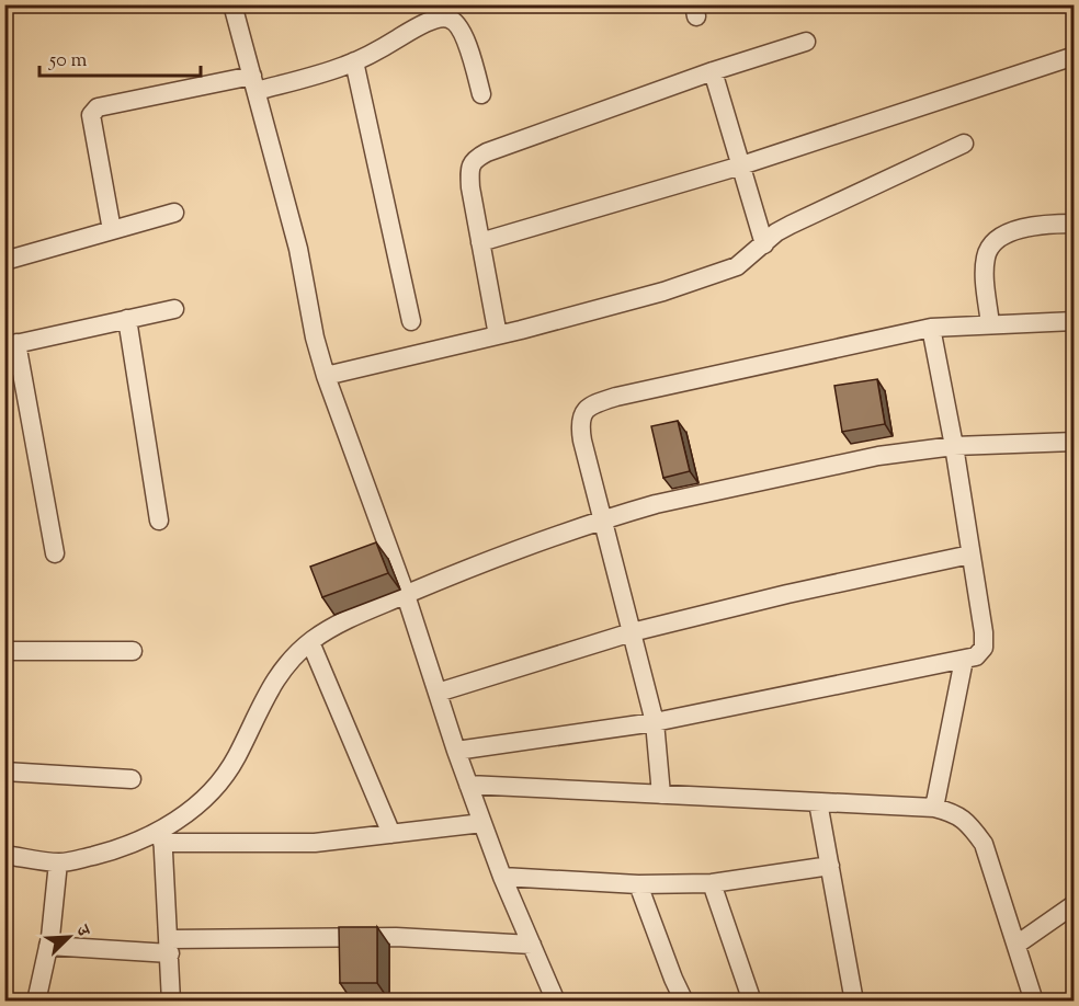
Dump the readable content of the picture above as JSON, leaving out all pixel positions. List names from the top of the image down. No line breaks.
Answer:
{"scale_bar":"50 m","north":"top right"}
